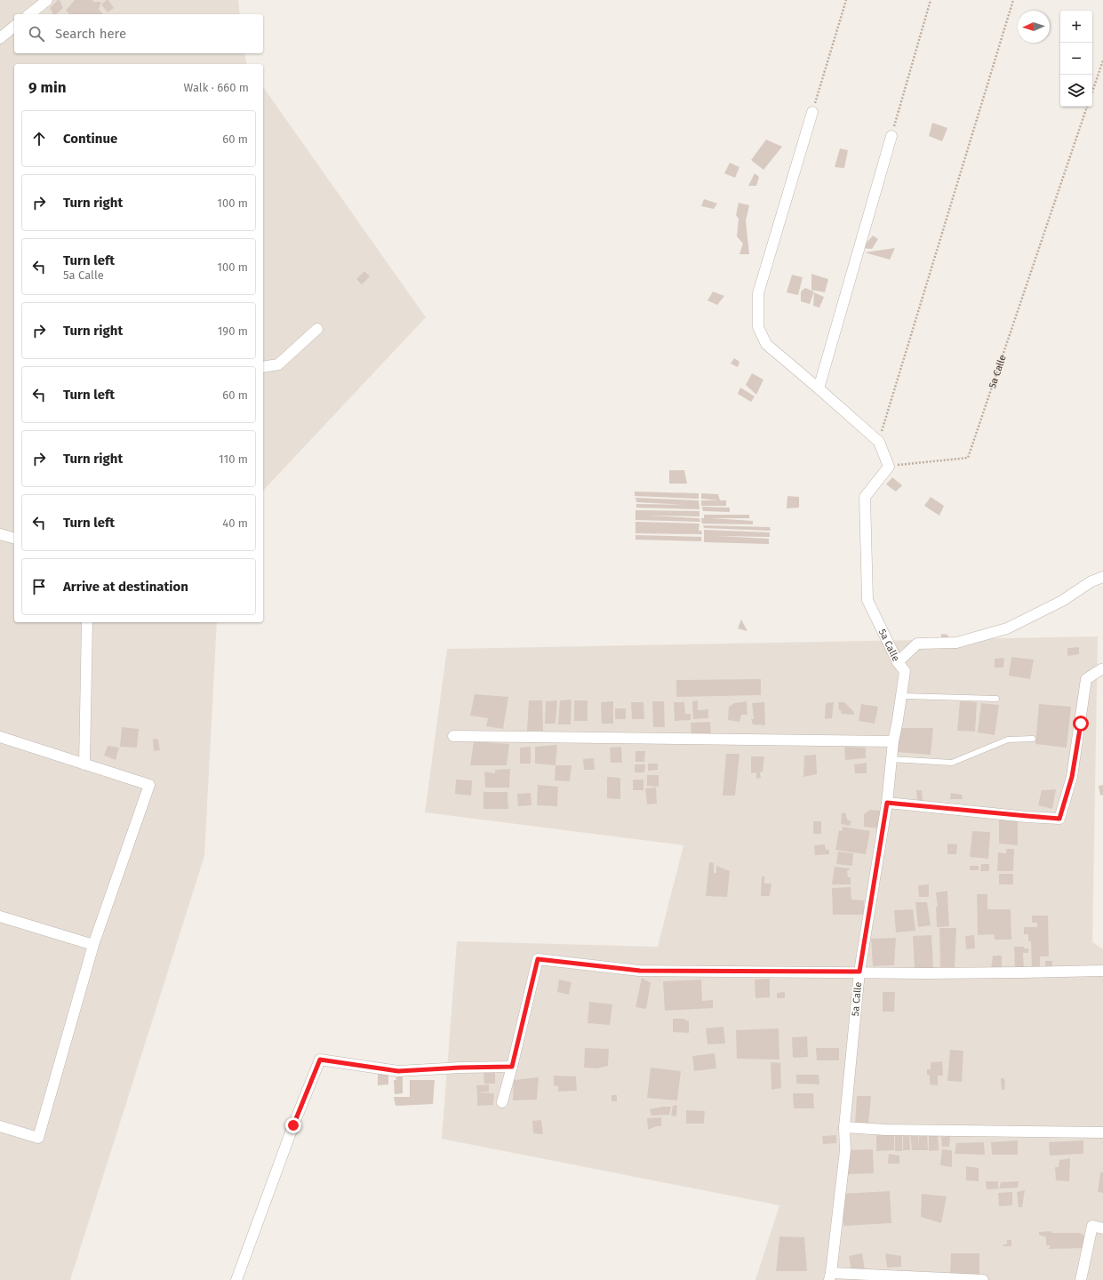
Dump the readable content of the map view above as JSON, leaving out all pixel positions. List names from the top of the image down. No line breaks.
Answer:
{"streets":{"street":["5a Calle"]},"north":"left","page":{"map_buttons":["+","−"],"search":"Search here","heading":["9 min","Walk · 660 m"],"list":[["Continue","60 m"],["Turn right","100 m"],["Turn left","5a Calle","100 m"],["Turn right","190 m"],["Turn left","60 m"],["Turn right","110 m"],["Turn left","40 m"],"Arrive at destination"]}}
